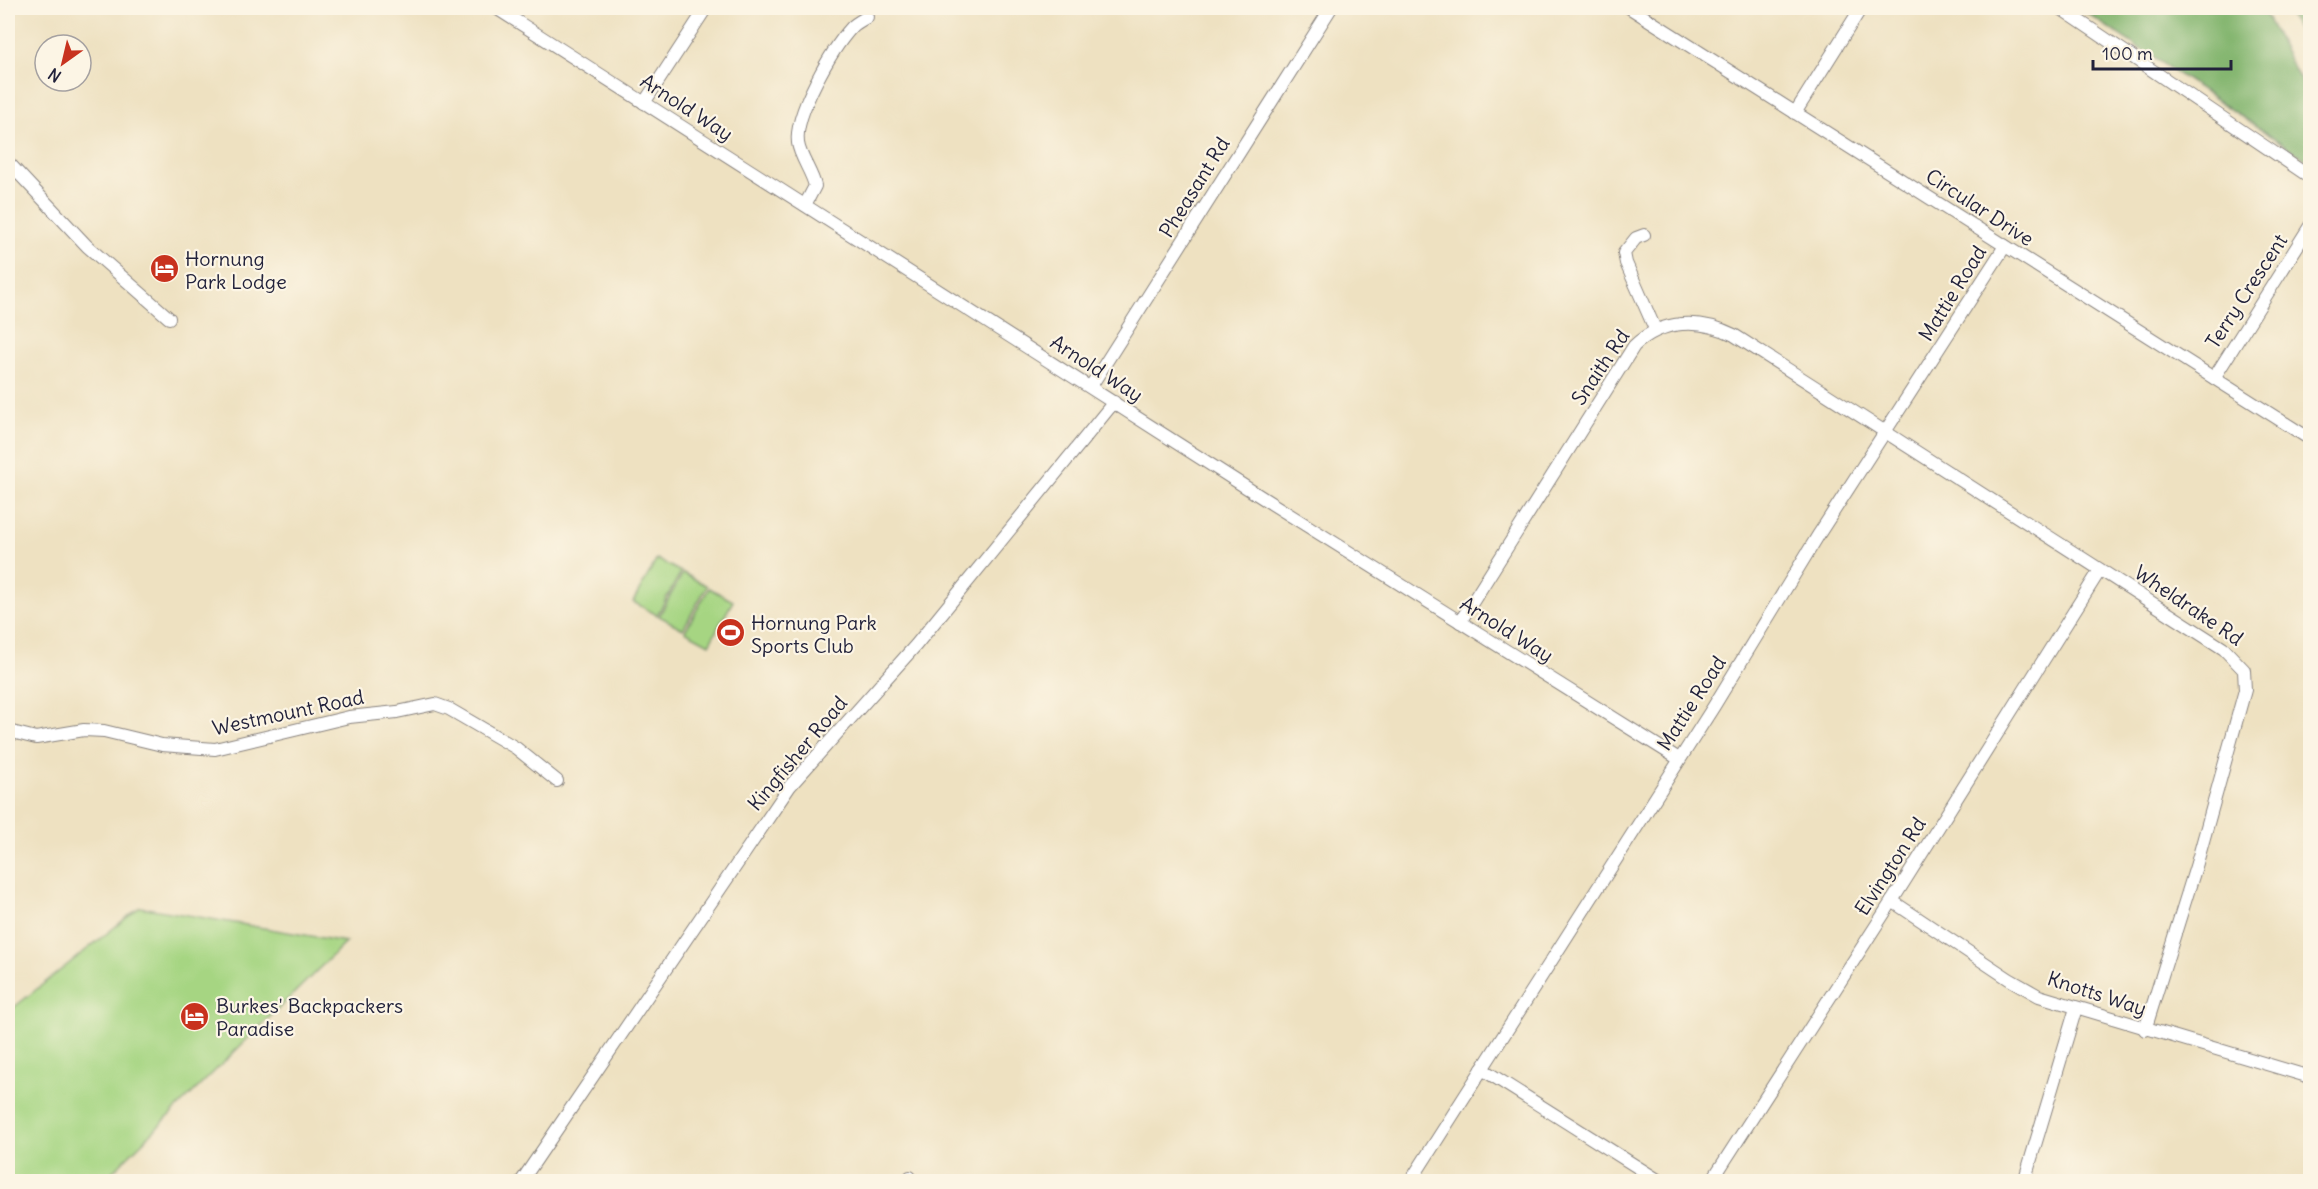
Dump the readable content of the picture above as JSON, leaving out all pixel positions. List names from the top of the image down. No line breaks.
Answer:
{"streets":{"street":["Arnold Way","Pheasant Rd","Circular Drive","Terry Crescent","Mattie Road","Snaith Rd","Wheldrake Rd","Westmount Road","Kingfisher Road","Elvington Rd","Knotts Way"]},"crossings":[["Arnold Way","Pheasant Rd"],["Arnold Way","Mattie Road"],["Arnold Way","Snaith Rd"],["Arnold Way","Kingfisher Road"],["Circular Drive","Terry Crescent"],["Circular Drive","Mattie Road"],["Mattie Road","Snaith Rd"],["Mattie Road","Wheldrake Rd"],["Snaith Rd","Wheldrake Rd"],["Wheldrake Rd","Elvington Rd"],["Wheldrake Rd","Knotts Way"],["Elvington Rd","Knotts Way"]],"places":{"hotel":["Hornung Park Lodge","Burkes' Backpackers Paradise"],"sports":["Hornung Park Sports Club"]},"scale_bar":"100 m","north":"bottom left"}
